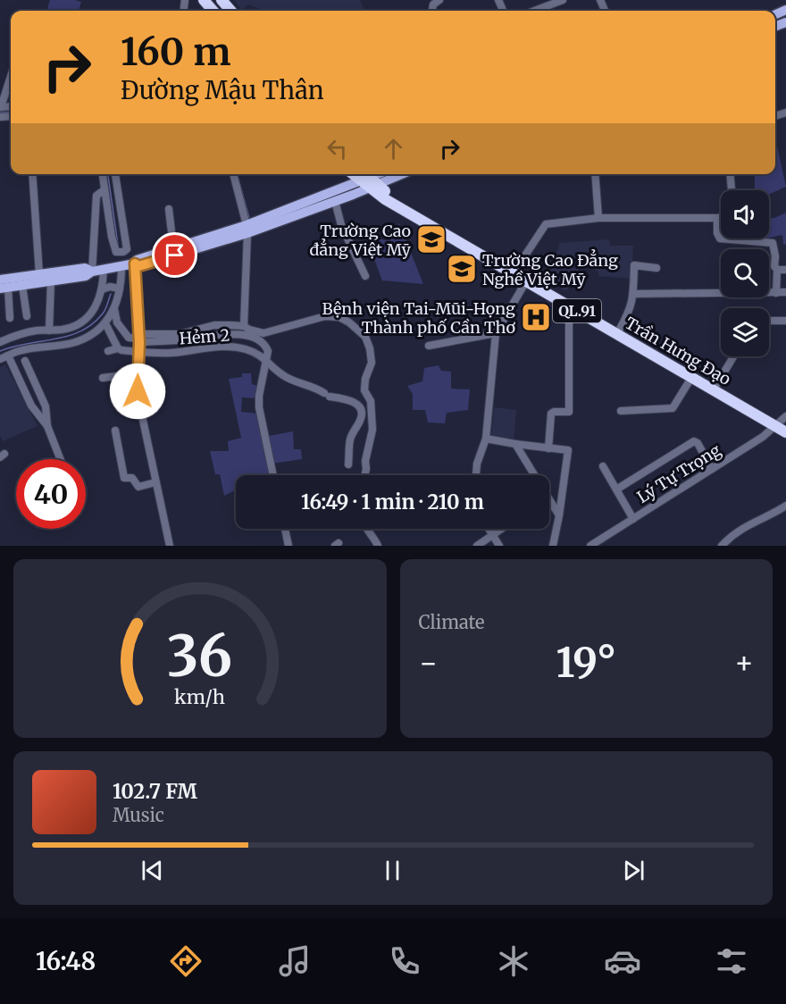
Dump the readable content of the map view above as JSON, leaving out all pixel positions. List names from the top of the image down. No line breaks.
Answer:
{"streets":{"highway":["QL.91","Trần Hưng Đạo"],"street":["Hẻm 2","Lý Tự Trọng"]},"crossings":[["Trần Hưng Đạo","Lý Tự Trọng"]],"places":{"school or university":["Trường Cao đẳng Việt Mỹ","Trường Cao Đẳng Nghề Việt Mỹ"],"hospital":["Bệnh viện Tai-Mũi-Họng Thành phố Cần Thơ"]},"page":{"turn":["160 m","Đường Mậu Thân"],"limit":"40","trip":"16:49 · 1 min · 210 m","tile":"Climate","heat":["−","19°","+"],"song":["102.7 FM","Music"],"tabs":"16:48","gauge":["36","km/h"]}}
